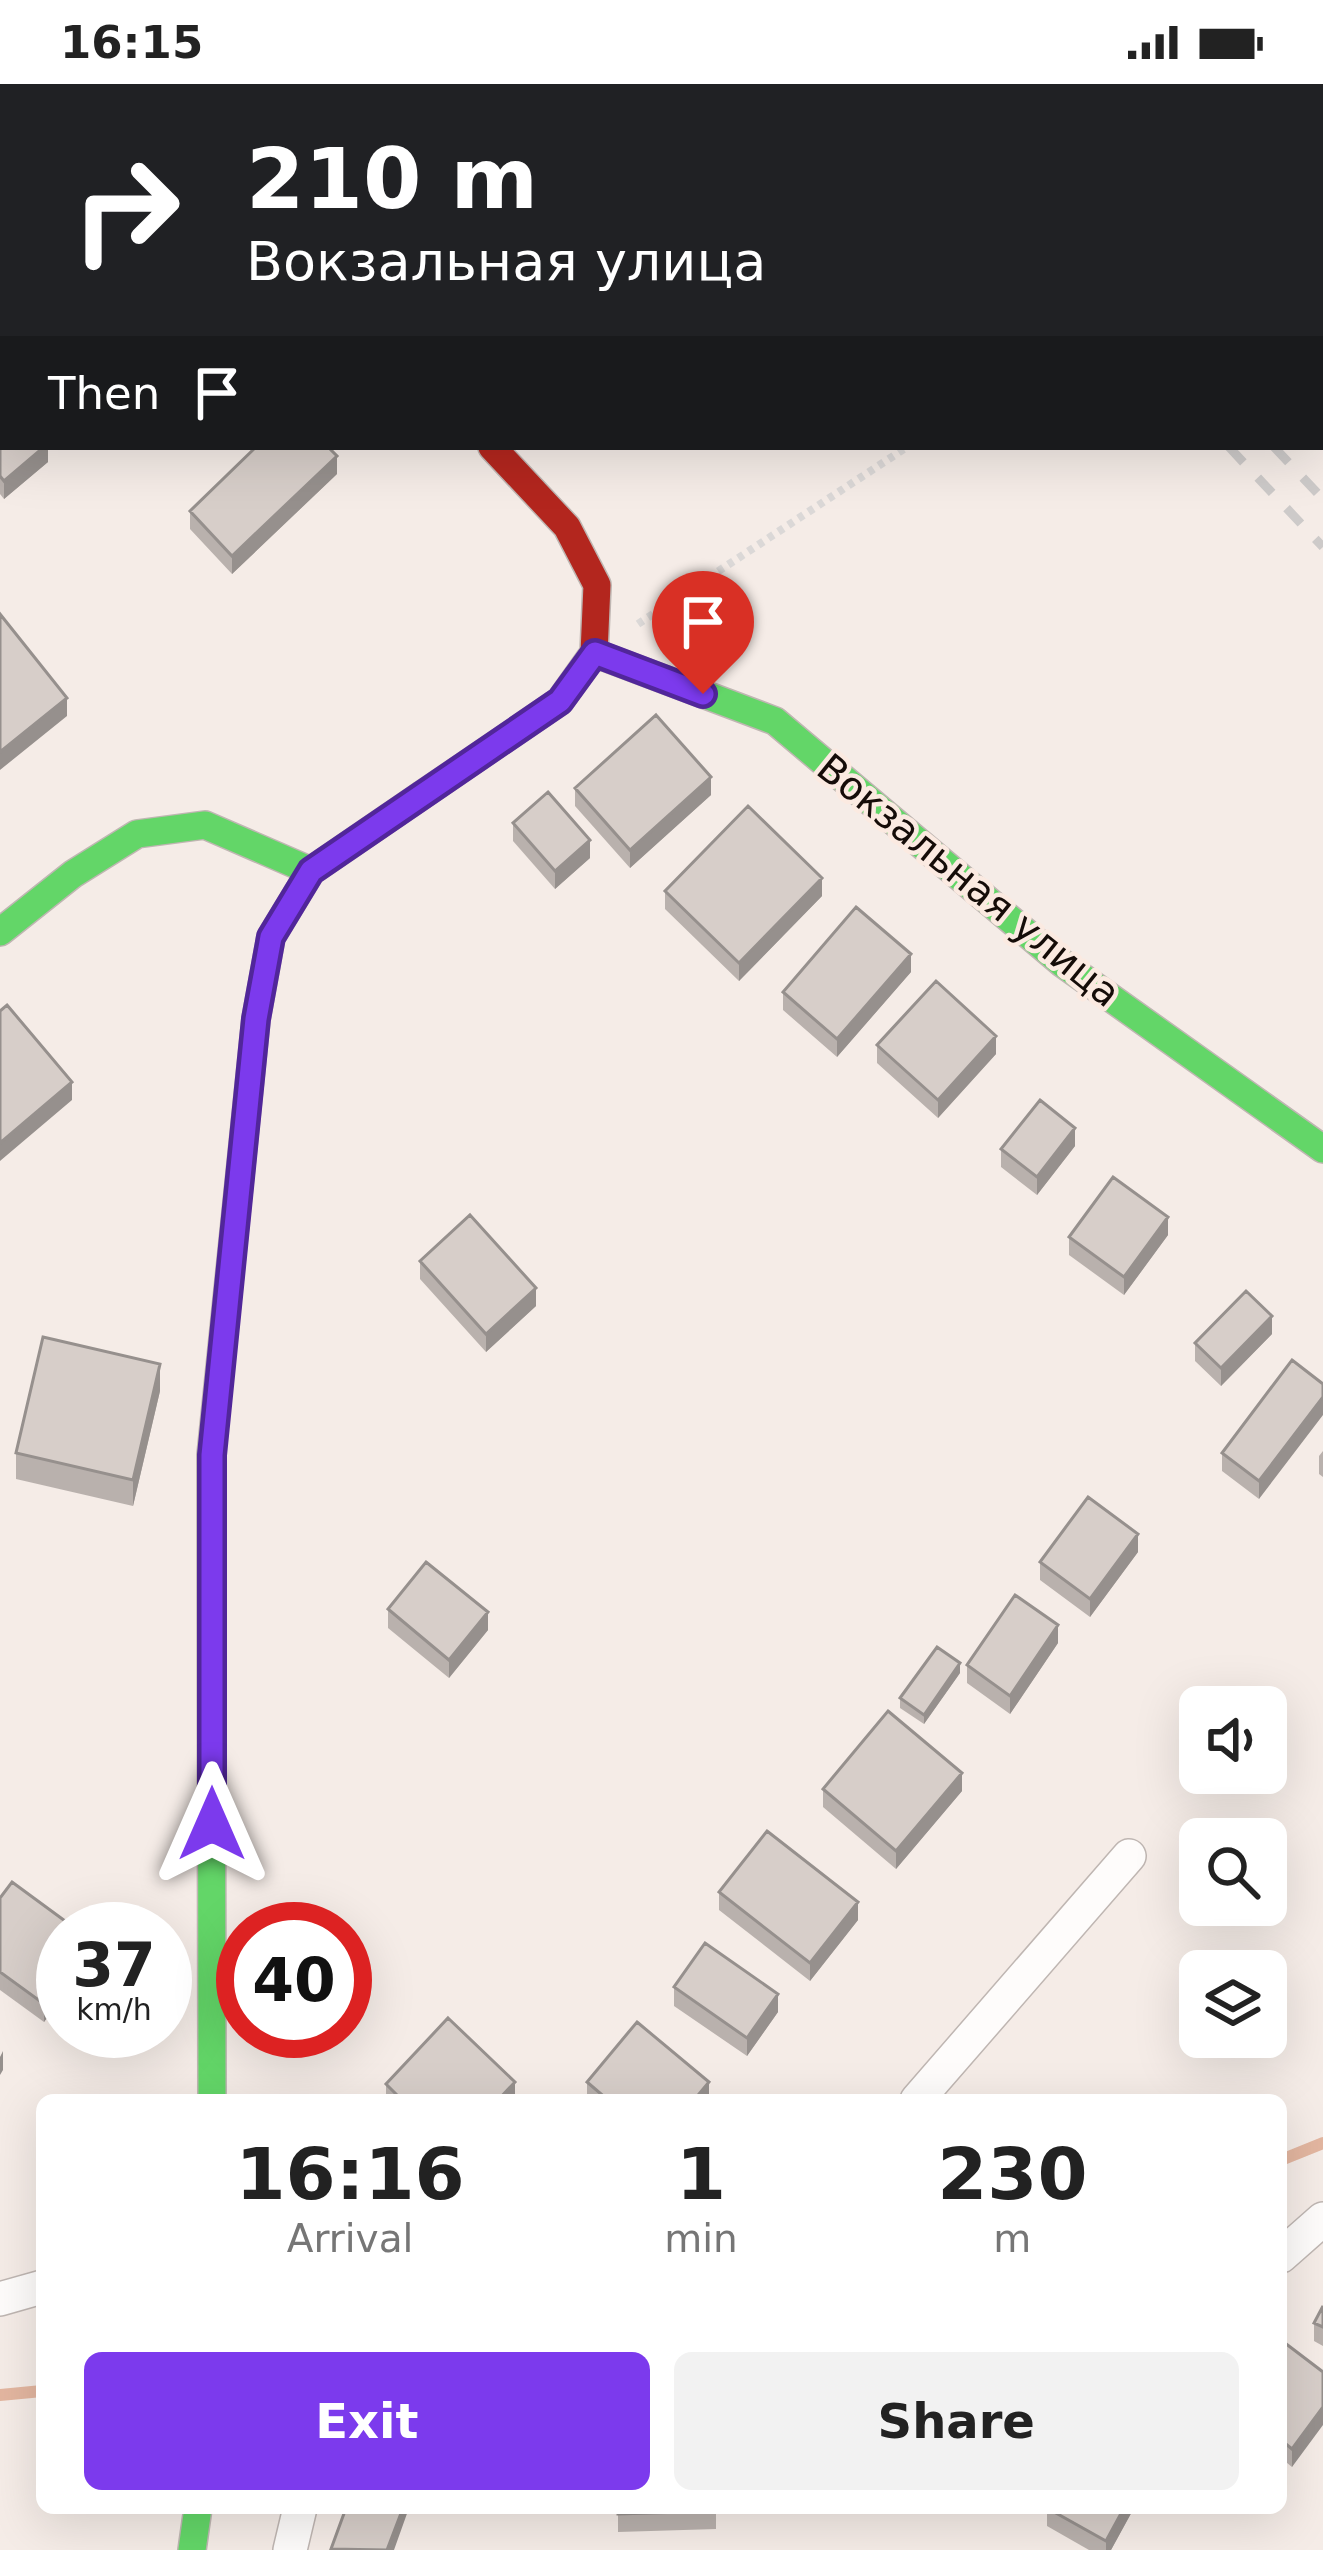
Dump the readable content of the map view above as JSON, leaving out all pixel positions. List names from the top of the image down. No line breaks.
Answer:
{"streets":{"street":["Вокзальная улица"]},"page":{"status":"16:15","turn":["210 m","Вокзальная улица"],"then":"Then","speed":"37 km/h","limit":"40","eta":["16:16","Arrival","1","min","230","m"],"buttons":["Exit","Share"]}}
